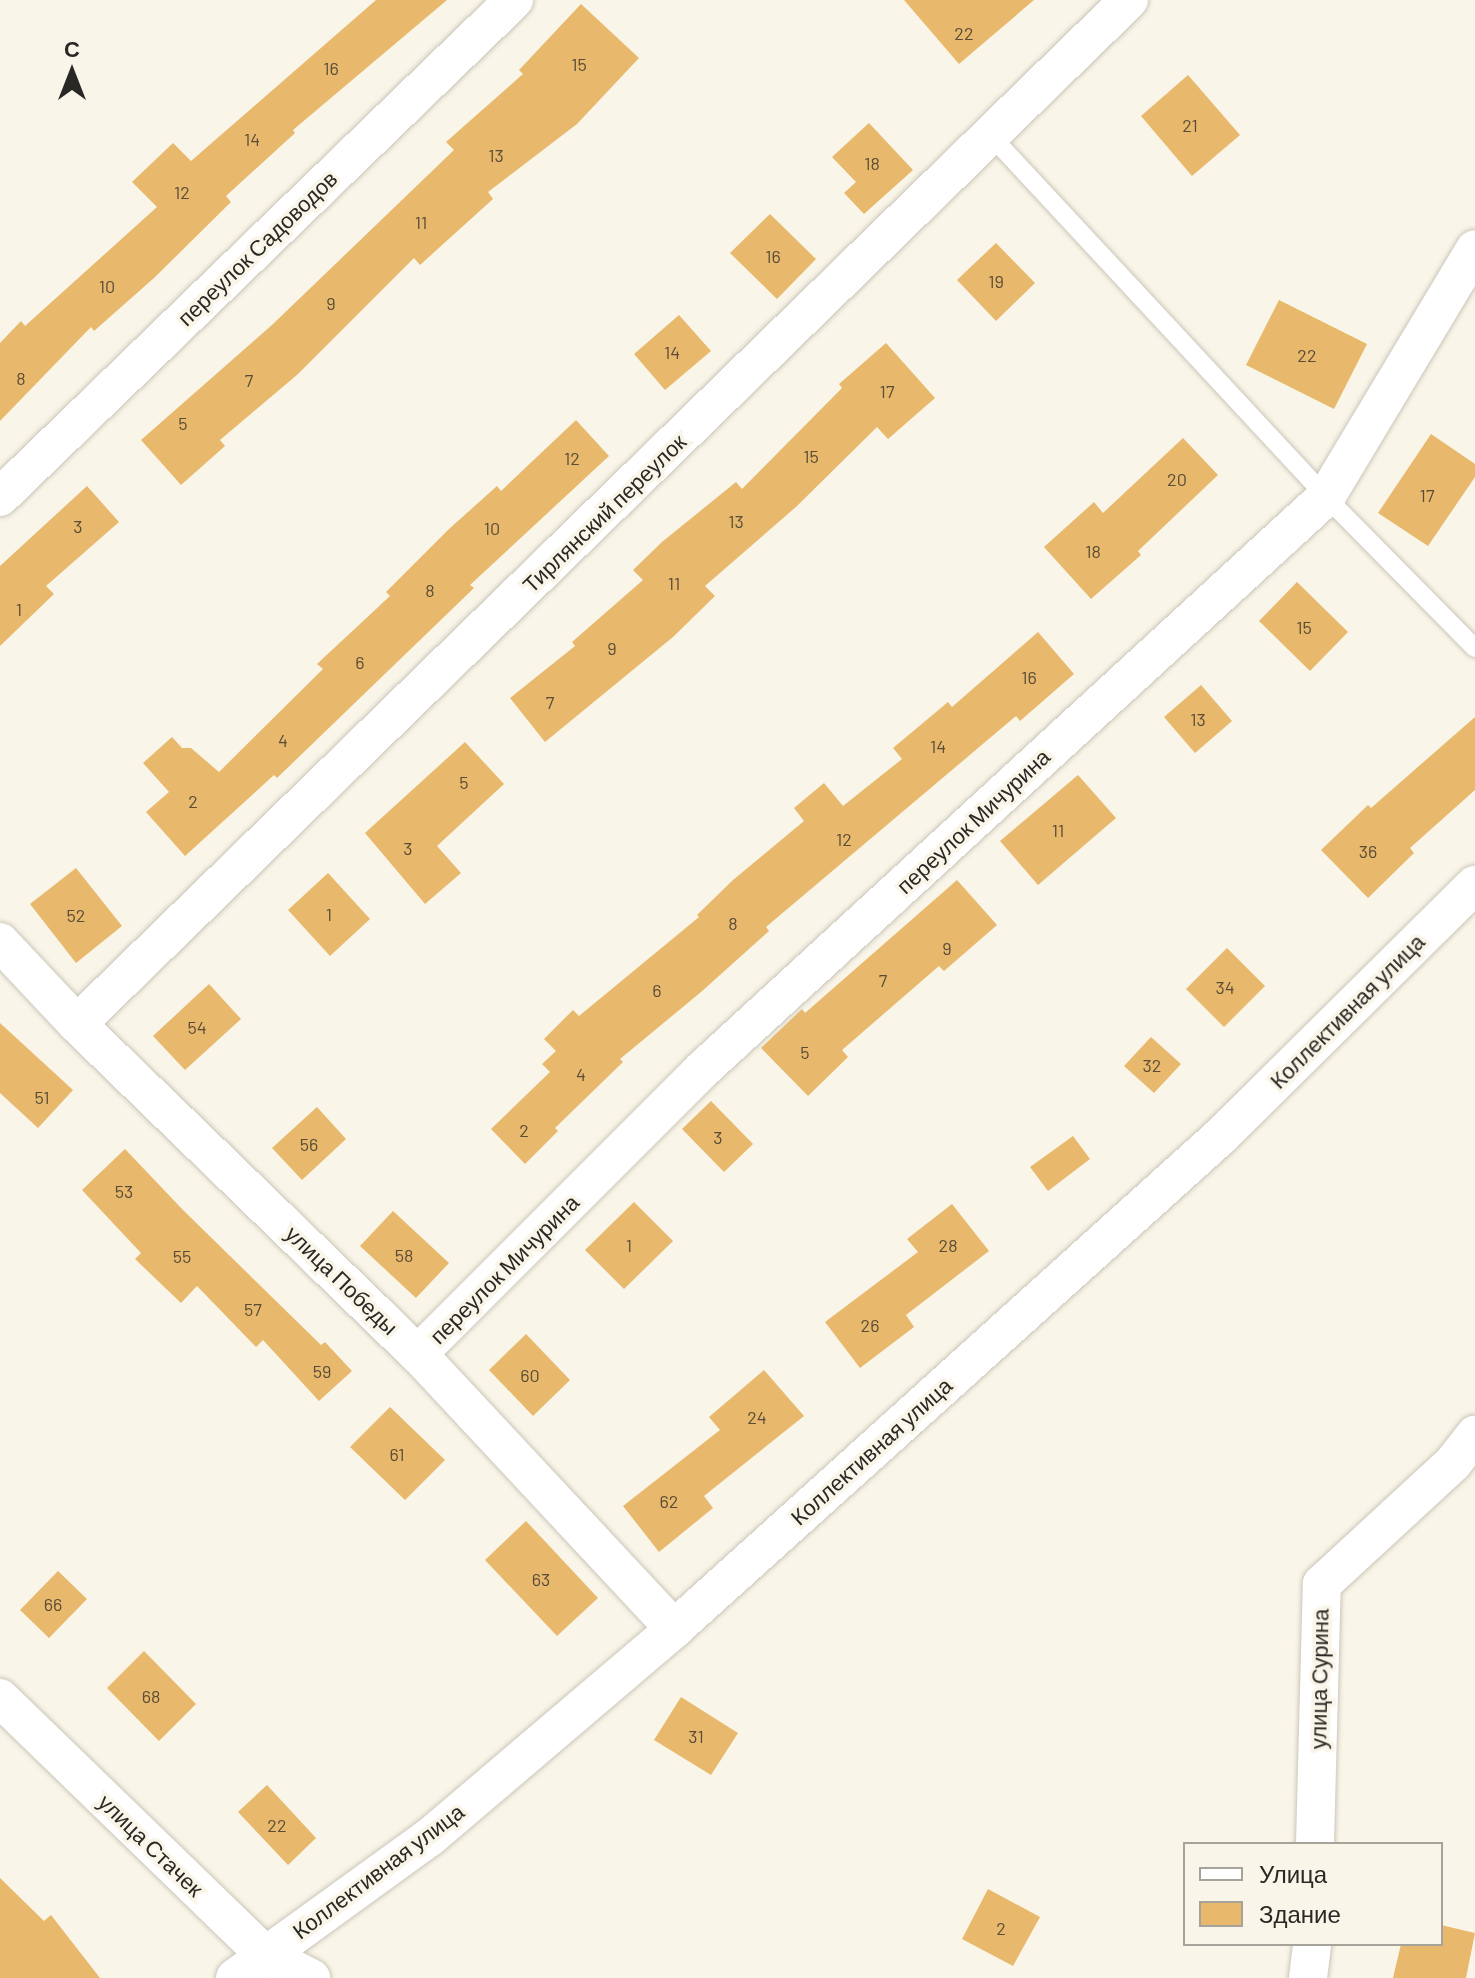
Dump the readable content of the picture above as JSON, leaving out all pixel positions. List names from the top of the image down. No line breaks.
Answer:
{"streets":{"street":["переулок Садоводов","Тирлянский переулок","переулок Мичурина","Коллективная улица","улица Победы","улица Сурина","улица Стачек"]},"crossings":[["Тирлянский переулок","улица Победы"],["переулок Мичурина","улица Победы"],["Коллективная улица","улица Победы"],["Коллективная улица","улица Стачек"]],"house_numbers":["22","15","16","21","14","13","18","12","11","16","19","10","9","14","22","8","7","17","5","15","12","20","17","13","3","10","18","11","8","1","15","9","6","16","7","13","4","14","5","2","11","12","3","36","1","52","8","9","7","34","6","54","5","32","4","51","2","3","56","53","1","28","58","55","57","26","59","60","24","61","62","63","66","68","31","22","2"],"legend":["Улица","Здание"],"north":"top"}
